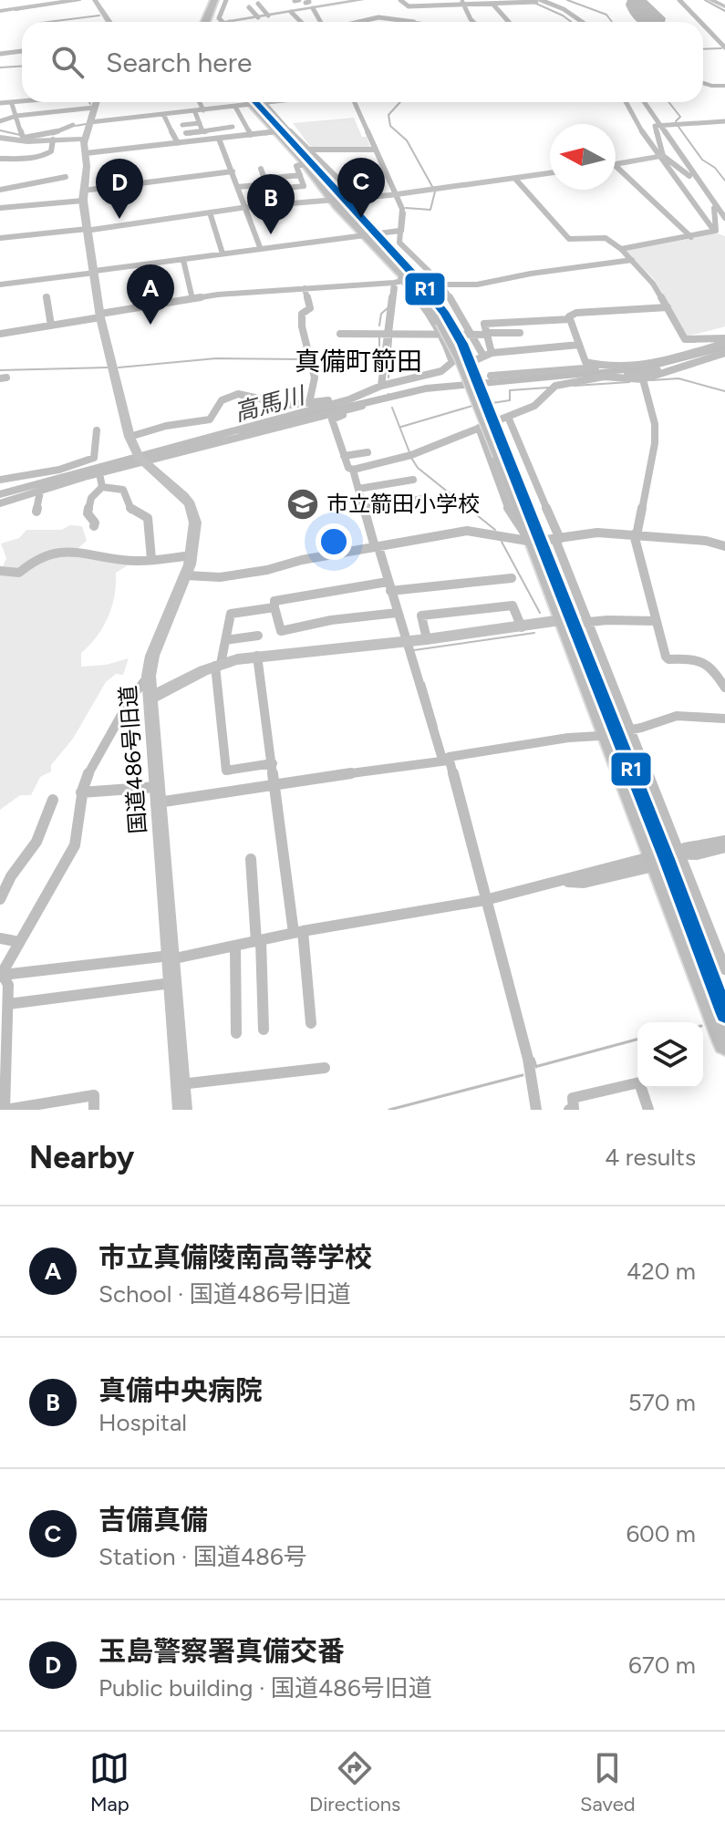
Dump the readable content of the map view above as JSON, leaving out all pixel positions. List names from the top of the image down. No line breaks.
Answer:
{"streets":{"street":["国道486号旧道"]},"districts":["真備町箭田"],"water":["高馬川"],"places":{"school or university":["市立箭田小学校"]},"lines":["transit line R1"],"north":"left","page":{"search":"Search here","pins":["C","D","B","A"],"heading":["Nearby","4 results"],"list":[{"mark":"A","name":"市立真備陵南高等学校","note":"School · 国道486号旧道","value":"420 m"},{"mark":"B","name":"真備中央病院","note":"Hospital","value":"570 m"},{"mark":"C","name":"吉備真備","note":"Station · 国道486号","value":"600 m"},{"mark":"D","name":"玉島警察署真備交番","note":"Public building · 国道486号旧道","value":"670 m"}],"nav":["Map","Directions","Saved"]}}
